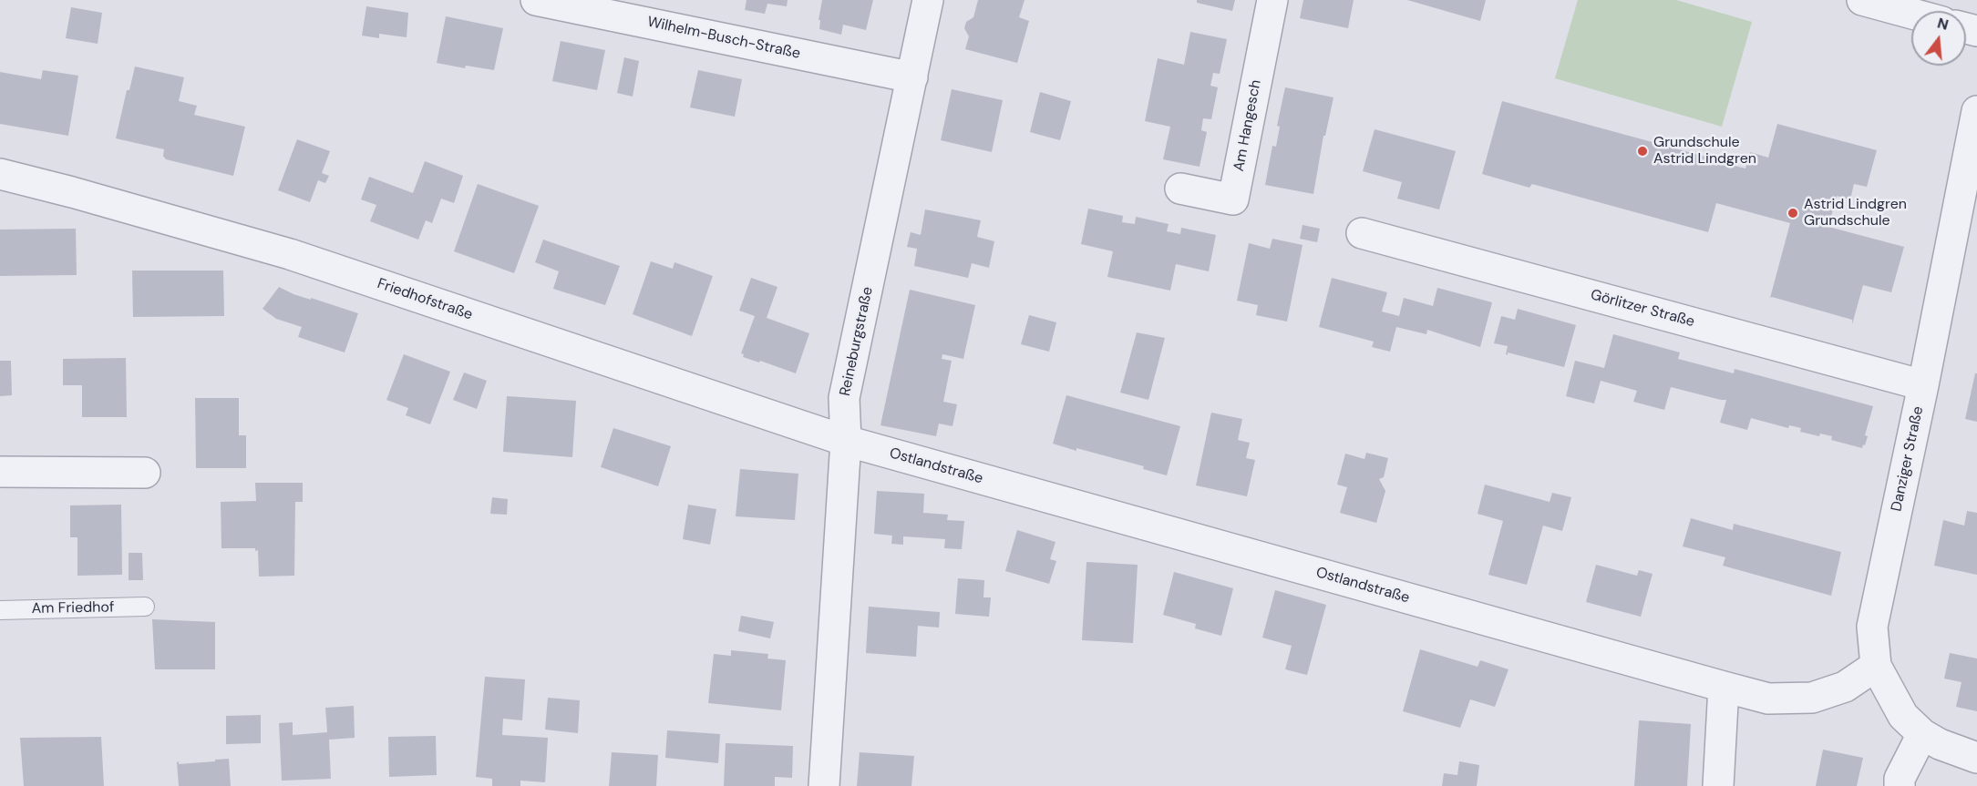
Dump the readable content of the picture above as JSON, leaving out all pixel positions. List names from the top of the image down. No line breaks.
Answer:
{"streets":{"street":["Wilhelm-Busch-Straße","Am Hangesch","Friedhofstraße","Görlitzer Straße","Reineburgstraße","Danziger Straße","Ostlandstraße"],"lane":["Am Friedhof"]},"crossings":[["Wilhelm-Busch-Straße","Reineburgstraße"],["Friedhofstraße","Reineburgstraße"],["Friedhofstraße","Ostlandstraße"],["Görlitzer Straße","Danziger Straße"],["Reineburgstraße","Ostlandstraße"],["Danziger Straße","Ostlandstraße"]],"places":["Grundschule Astrid Lindgren","Astrid Lindgren Grundschule"],"north":"top"}
